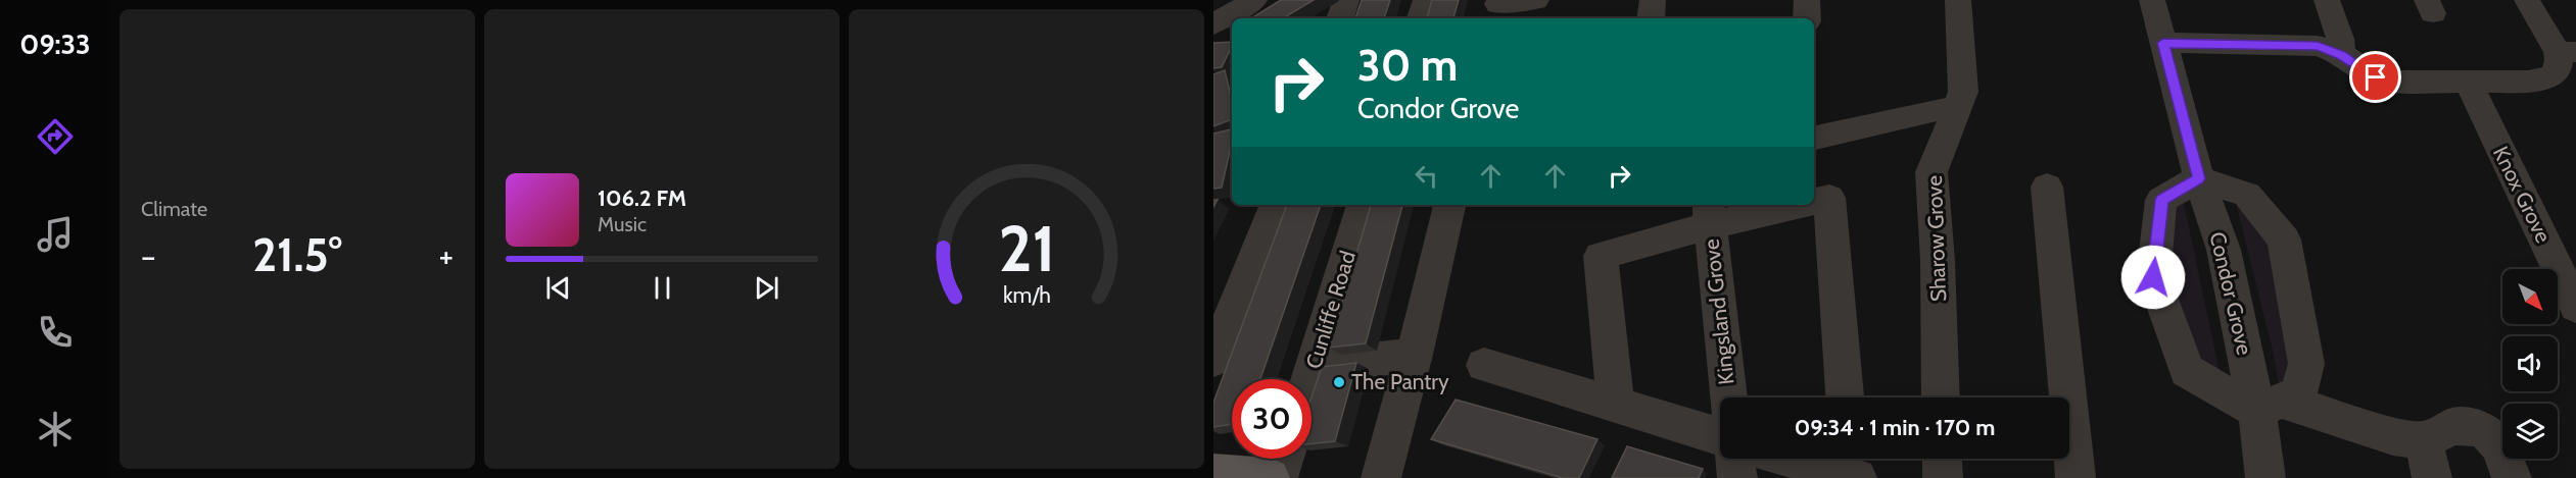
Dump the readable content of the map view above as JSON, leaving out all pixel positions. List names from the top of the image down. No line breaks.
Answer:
{"streets":{"street":["Knox Grove","Sharow Grove","Condor Grove","Cunliffe Road","Kingsland Grove"]},"places":["The Pantry"],"north":"bottom right","page":{"tabs":"09:33","tile":"Climate","turn":["30 m","Condor Grove"],"song":["106.2 FM","Music"],"heat":["−","21.5°","+"],"limit":"30","trip":"09:34 · 1 min · 170 m","gauge":["21","km/h"]}}
